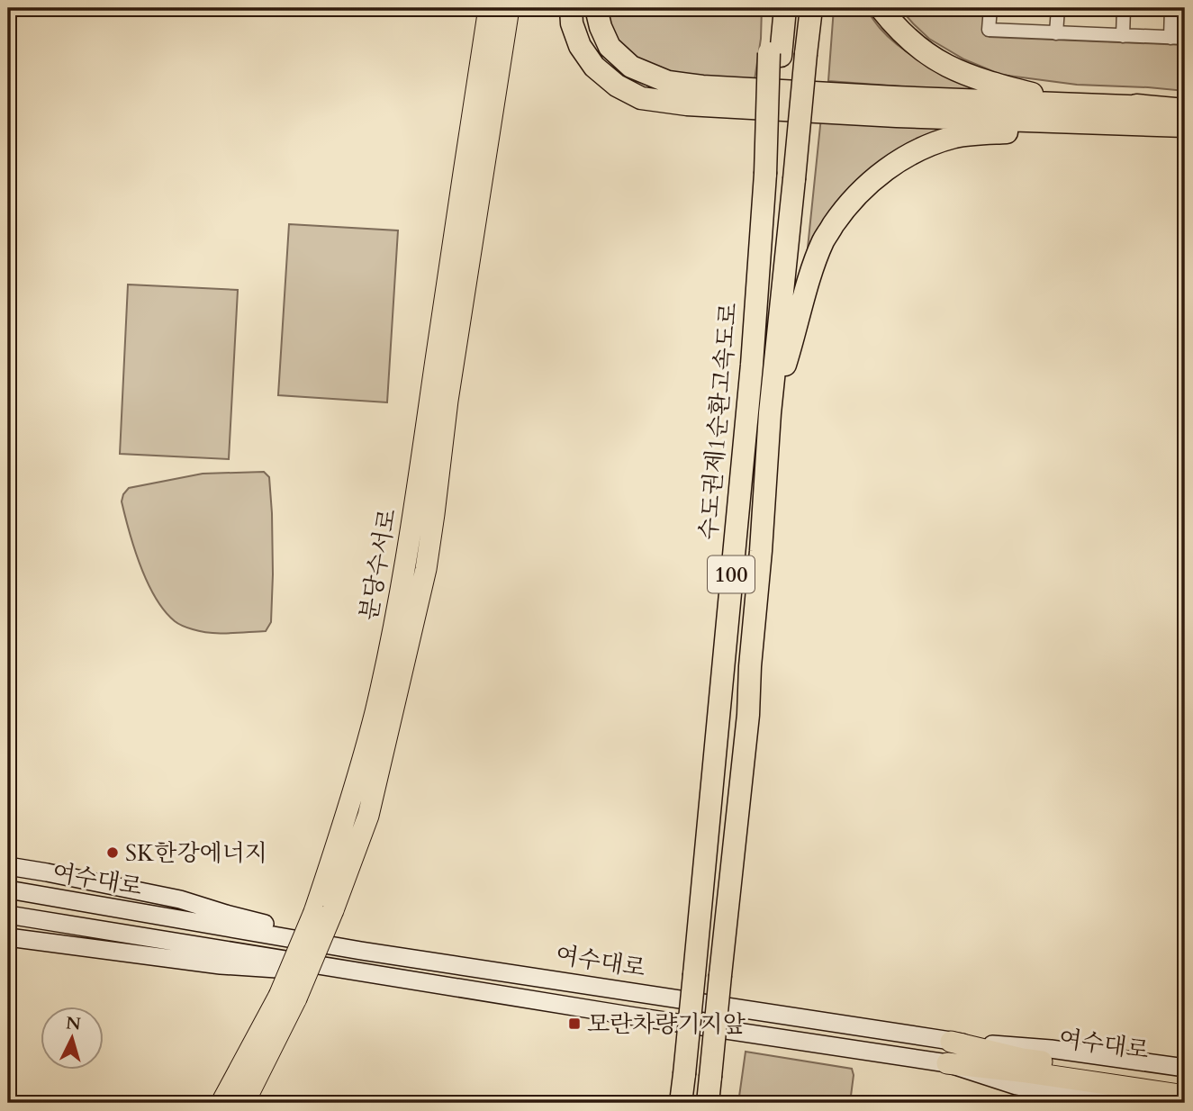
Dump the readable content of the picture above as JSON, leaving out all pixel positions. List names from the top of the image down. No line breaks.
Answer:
{"streets":{"highway":["수도권제1순환고속도로","분당수서로","100","여수대로"]},"places":{"other":["SK한강에너지"],"transit":["모란차량기지앞"]},"north":"top"}
